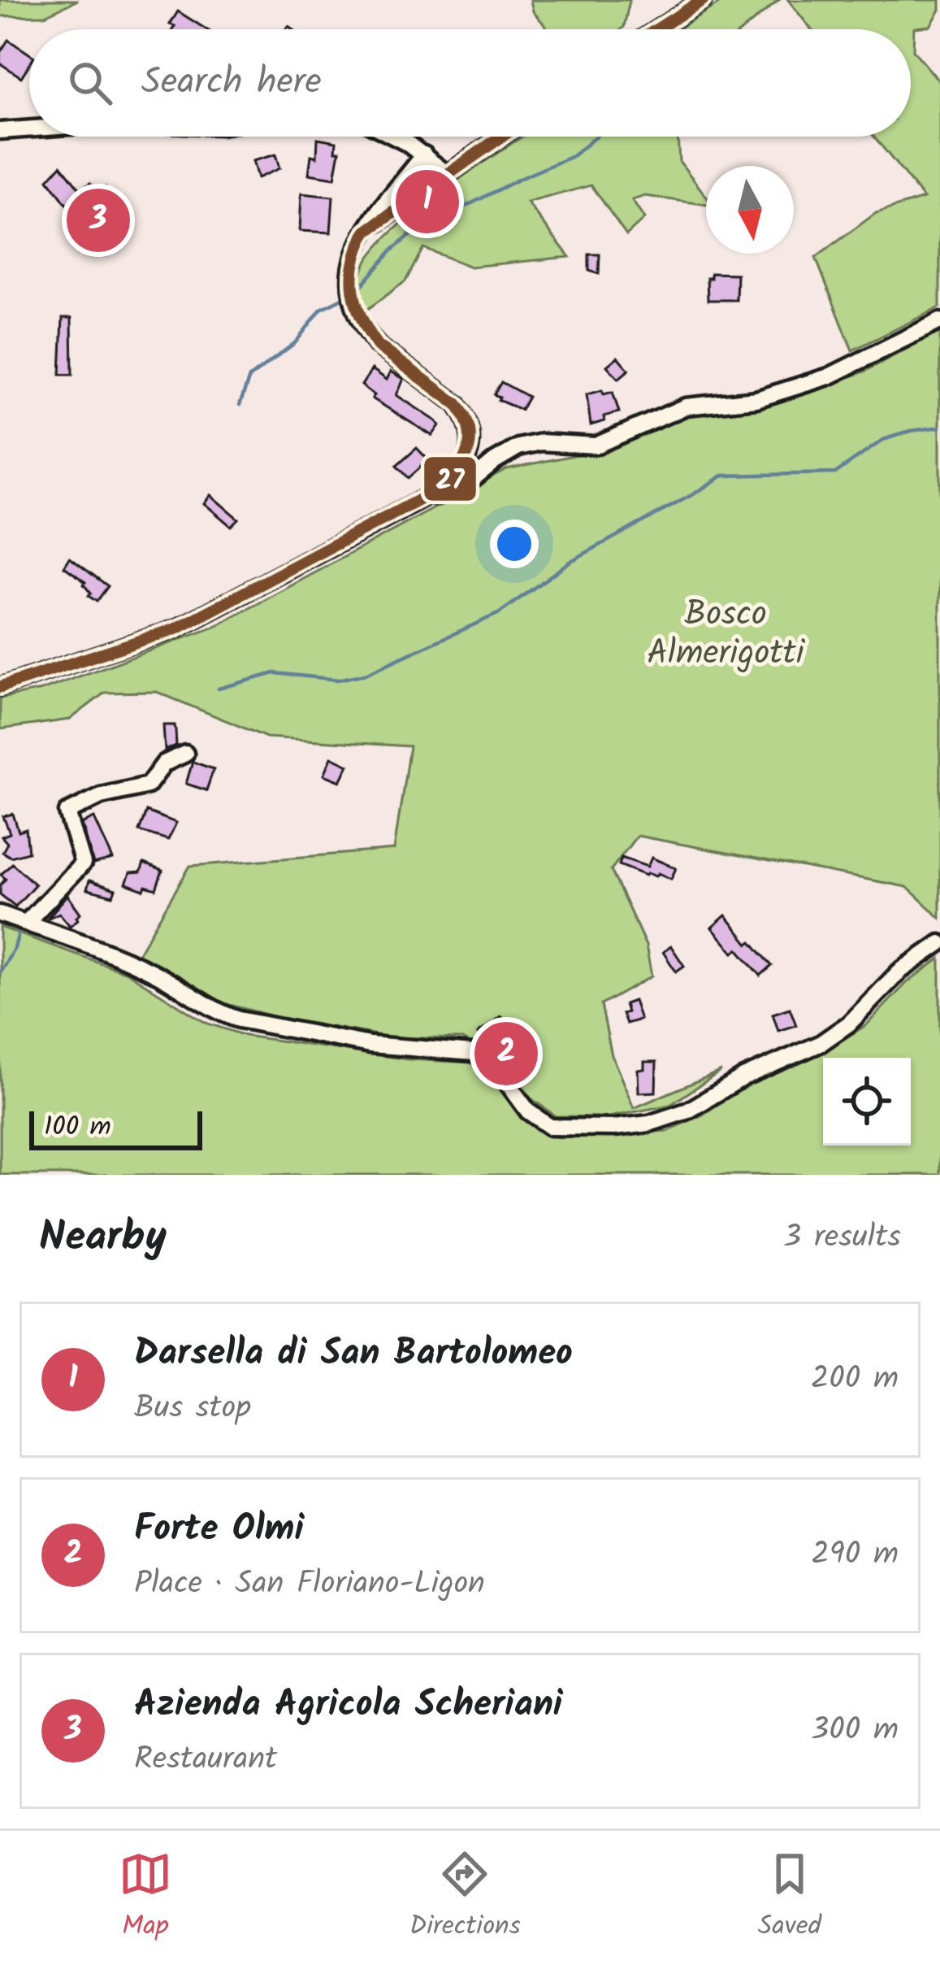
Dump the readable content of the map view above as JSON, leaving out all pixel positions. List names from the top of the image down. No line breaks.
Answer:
{"parks":["Bosco Almerigotti"],"lines":["transit line 27"],"scale_bar":"100 m","north":"bottom","page":{"search":"Search here","pins":["1","3","2"],"scale":"100 m","heading":["Nearby","3 results"],"list":[{"mark":"1","name":"Darsella di San Bartolomeo","note":"Bus stop","value":"200 m"},{"mark":"2","name":"Forte Olmi","note":"Place · San Floriano-Ligon","value":"290 m"},{"mark":"3","name":"Azienda Agricola Scheriani","note":"Restaurant","value":"300 m"}],"nav":["Map","Directions","Saved"]}}
